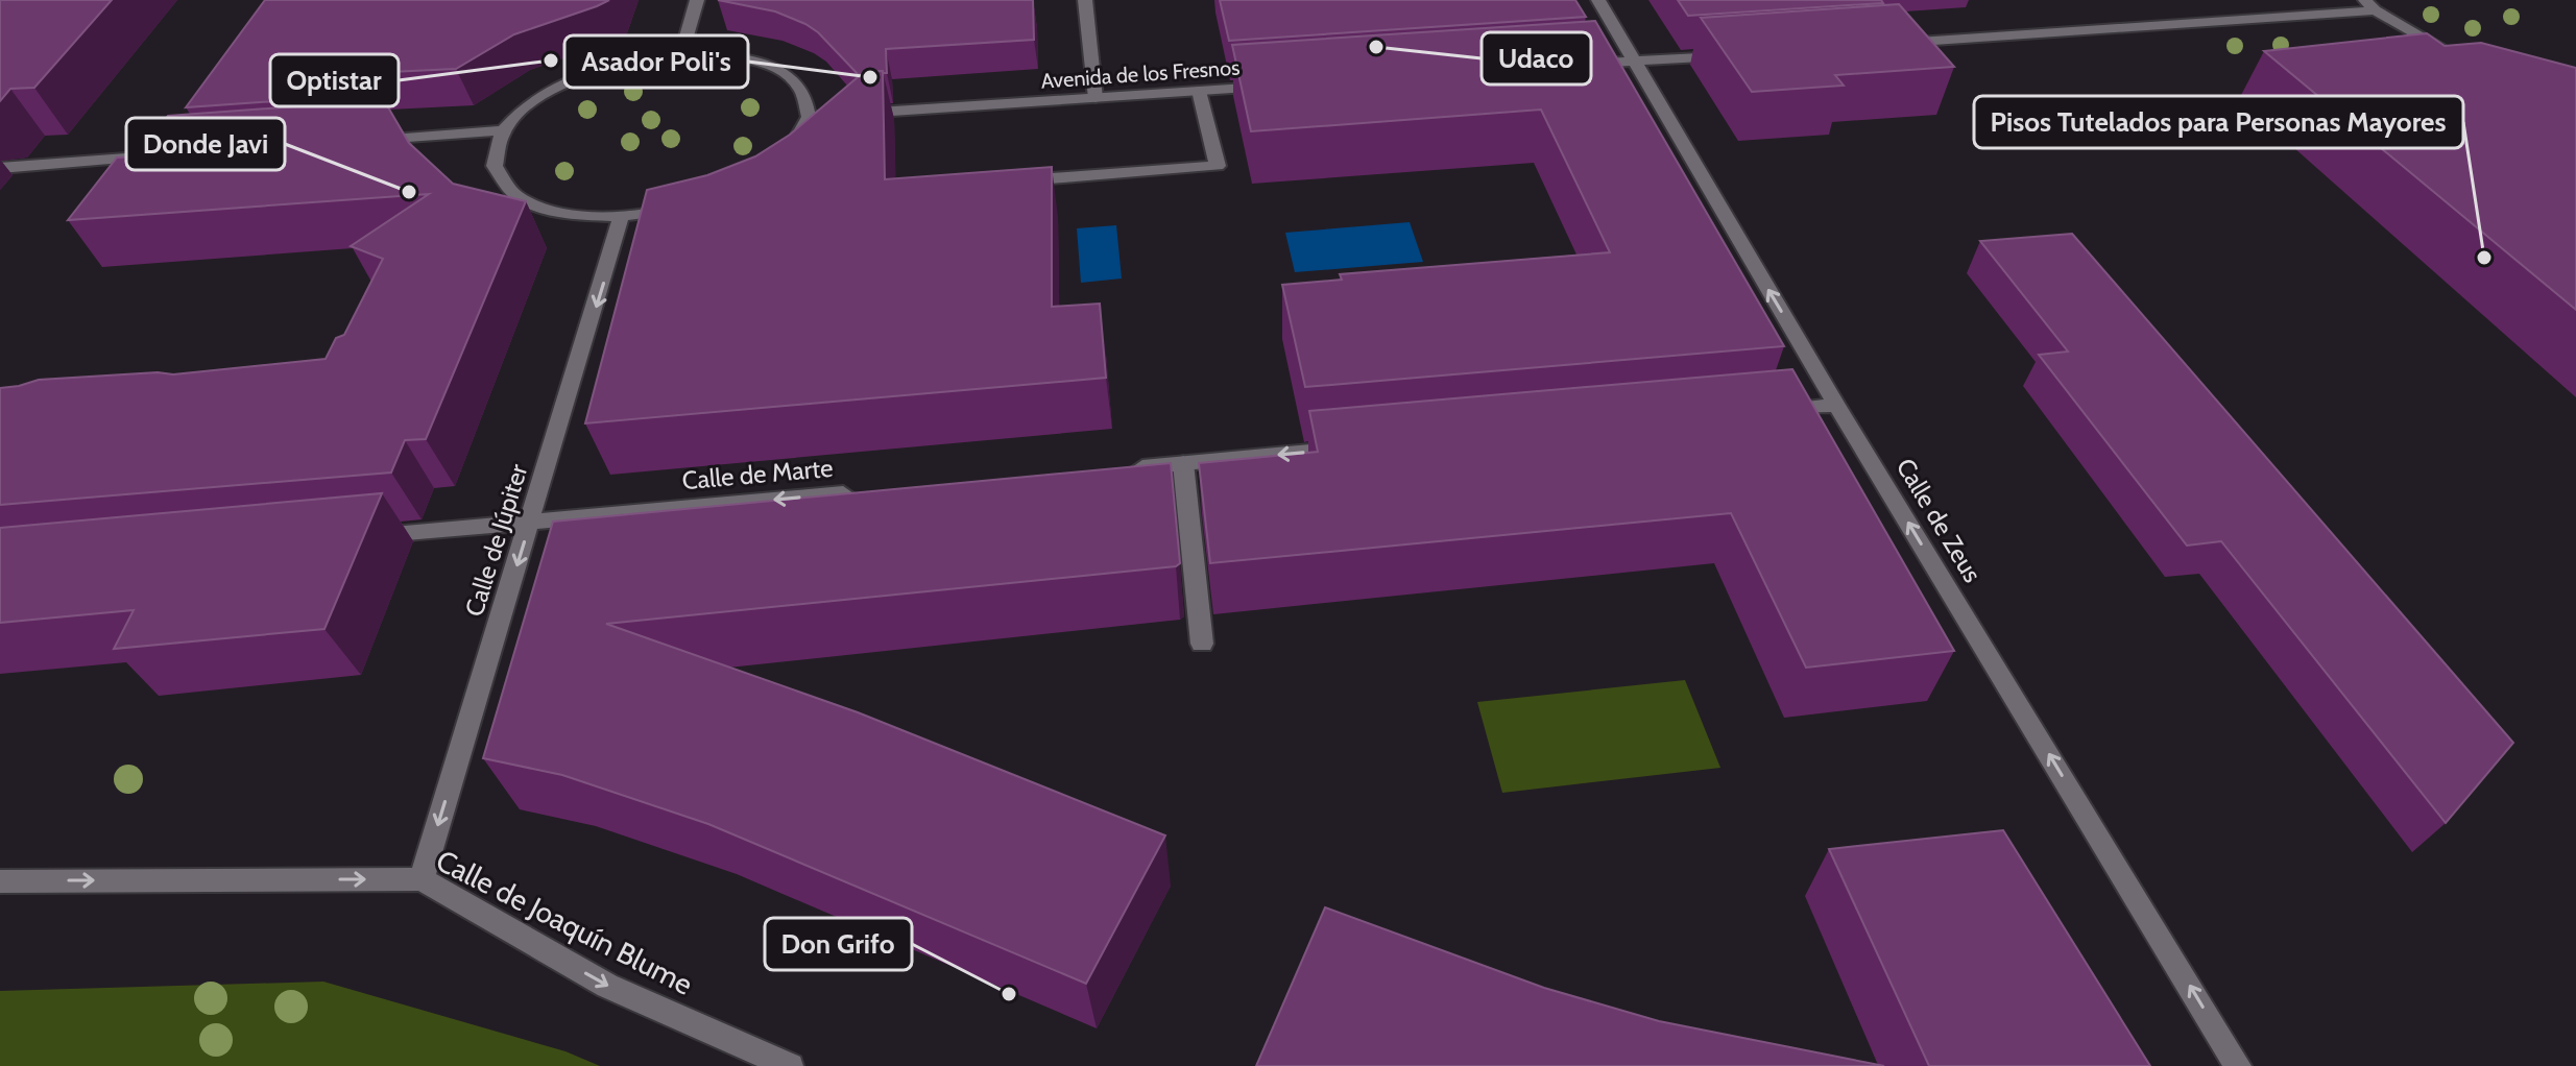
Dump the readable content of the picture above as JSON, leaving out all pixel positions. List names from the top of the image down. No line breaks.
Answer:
{"streets":{"street":["Avenida de los Fresnos","Calle de Marte","Calle de Zeus","Calle de Júpiter","Calle de Joaquín Blume"]},"crossings":[["Calle de Marte","Calle de Júpiter"],["Calle de Júpiter","Calle de Joaquín Blume"]],"one_way":["Calle de Marte","Calle de Zeus","Calle de Júpiter","Calle de Joaquín Blume"],"places":["Udaco","Optistar","Asador Poli's","Donde Javi","Pisos Tutelados para Personas Mayores","Don Grifo"]}
